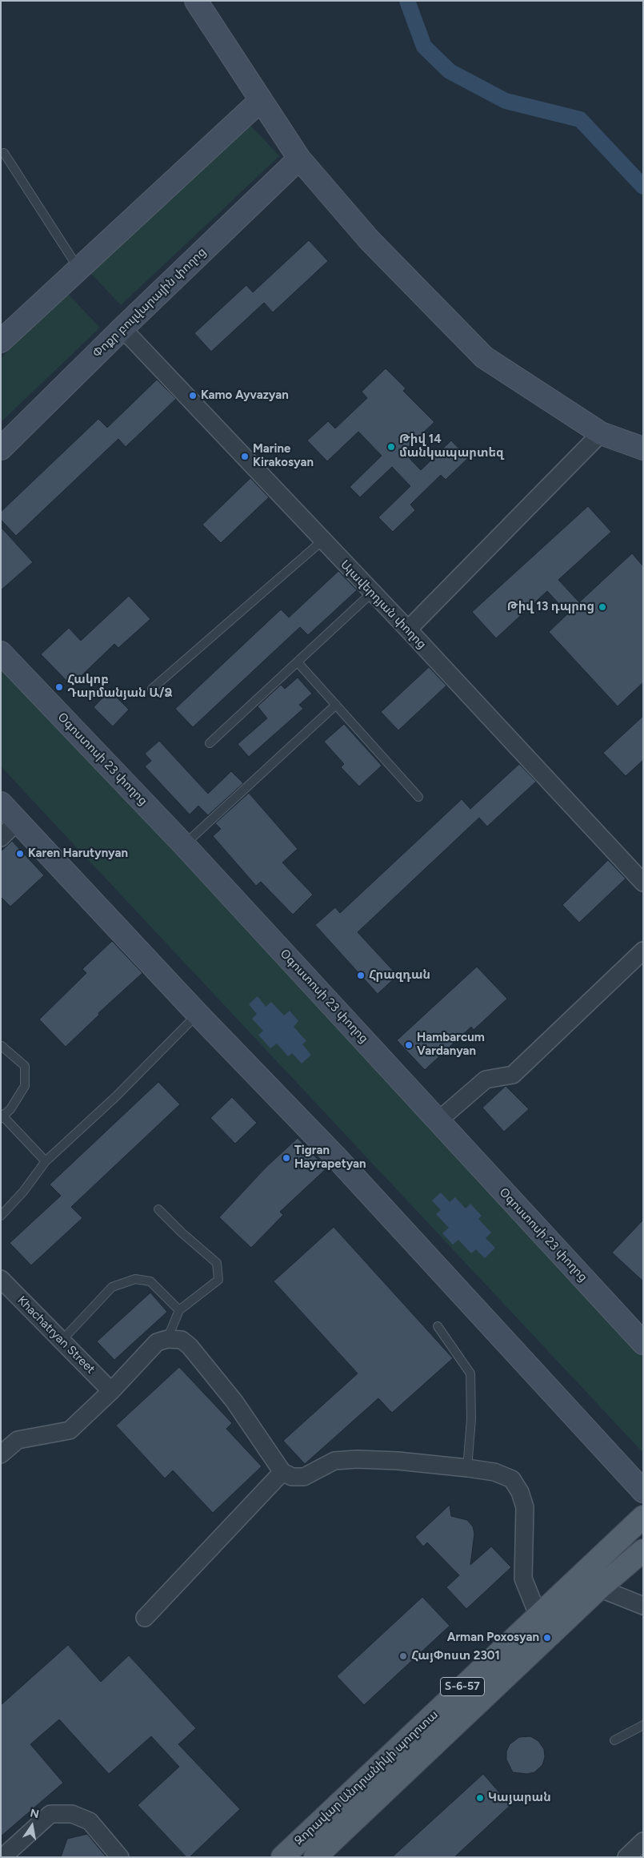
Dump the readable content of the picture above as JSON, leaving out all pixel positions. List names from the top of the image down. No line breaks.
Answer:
{"streets":{"main road":["Տ-6-57","Զորավար Անդրանիկի պողոտա"],"street":["Փոքր բուլվարային փողոց","Ալավերդյան փողոց","Օգոստոսի 23 փողոց","Khachatryan Street"]},"crossings":[["Փոքր բուլվարային փողոց","Ալավերդյան փողոց"]],"places":["Kamo Ayvazyan","Թիվ 14 մանկապարտեզ","Marine Kirakosyan","Թիվ 13 դպրոց","Հակոբ Դարմանյան Ա/Ձ","Karen Harutynyan","Հրազդան","Hambarcum Vardanyan","Tigran Hayrapetyan","Arman Poxosyan","ՀայՓոստ 2301","Կայարան"],"north":"top"}
